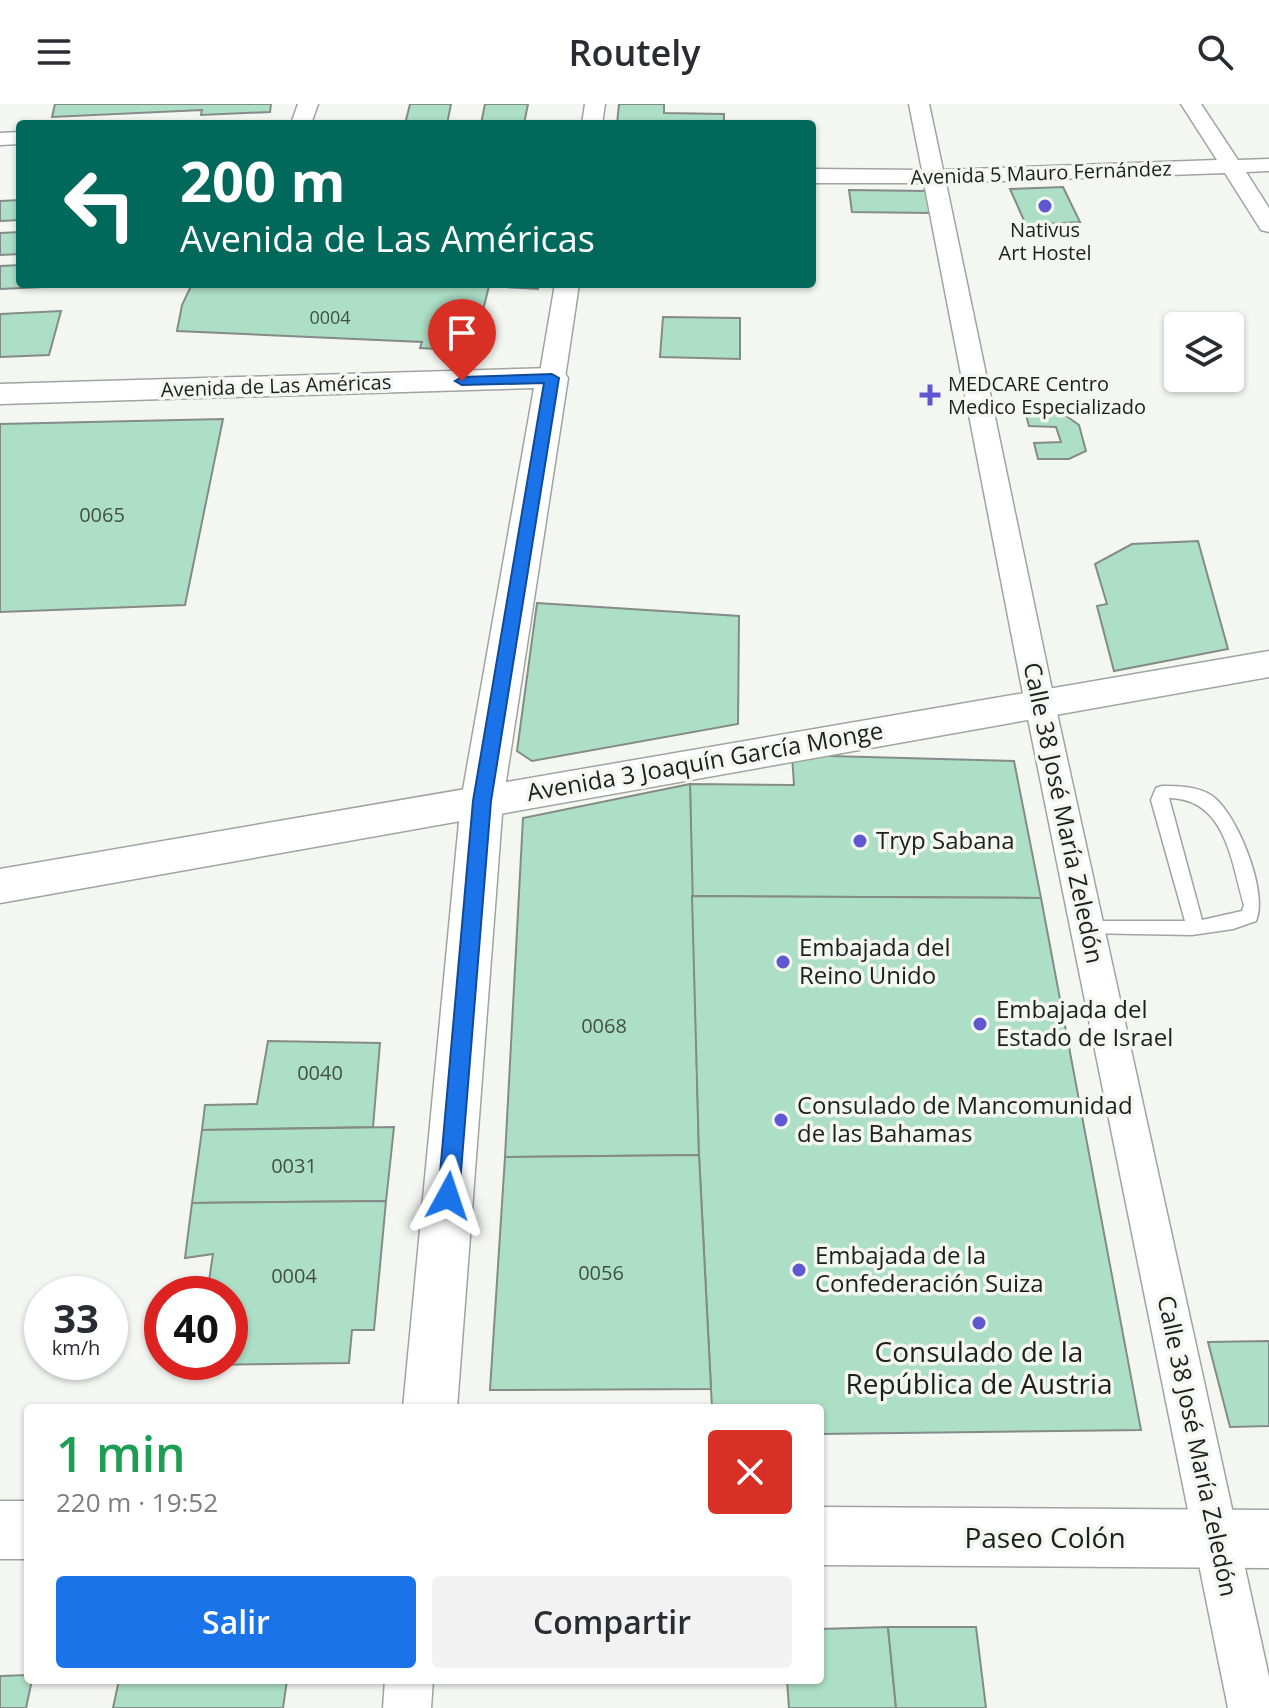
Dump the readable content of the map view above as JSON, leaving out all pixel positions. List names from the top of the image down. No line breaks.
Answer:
{"streets":{"main road":["Avenida de Las Américas","Avenida 3 Joaquín García Monge","Paseo Colón"],"street":["Avenida 5 Mauro Fernández","Calle 38 José María Zeledón"]},"crossings":[["Avenida 5 Mauro Fernández","Calle 38 José María Zeledón"],["Avenida 3 Joaquín García Monge","Calle 38 José María Zeledón"],["Calle 38 José María Zeledón","Paseo Colón"]],"places":{"other":["Nativus Art Hostel","Tryp Sabana","Embajada del Reino Unido","Embajada del Estado de Israel","Consulado de Mancomunidad de las Bahamas","Embajada de la Confederación Suiza","Consulado de la República de Austria"],"health":["MEDCARE Centro Medico Especializado"]},"house_numbers":["0004","0065","0068","0040","0031","0056","0004"],"page":{"header":"Routely","turn":["200 m","Avenida de Las Américas"],"speed":"33 km/h","limit":"40","heading":["1 min","220 m · 19:52"],"buttons":["Salir","Compartir"]}}
